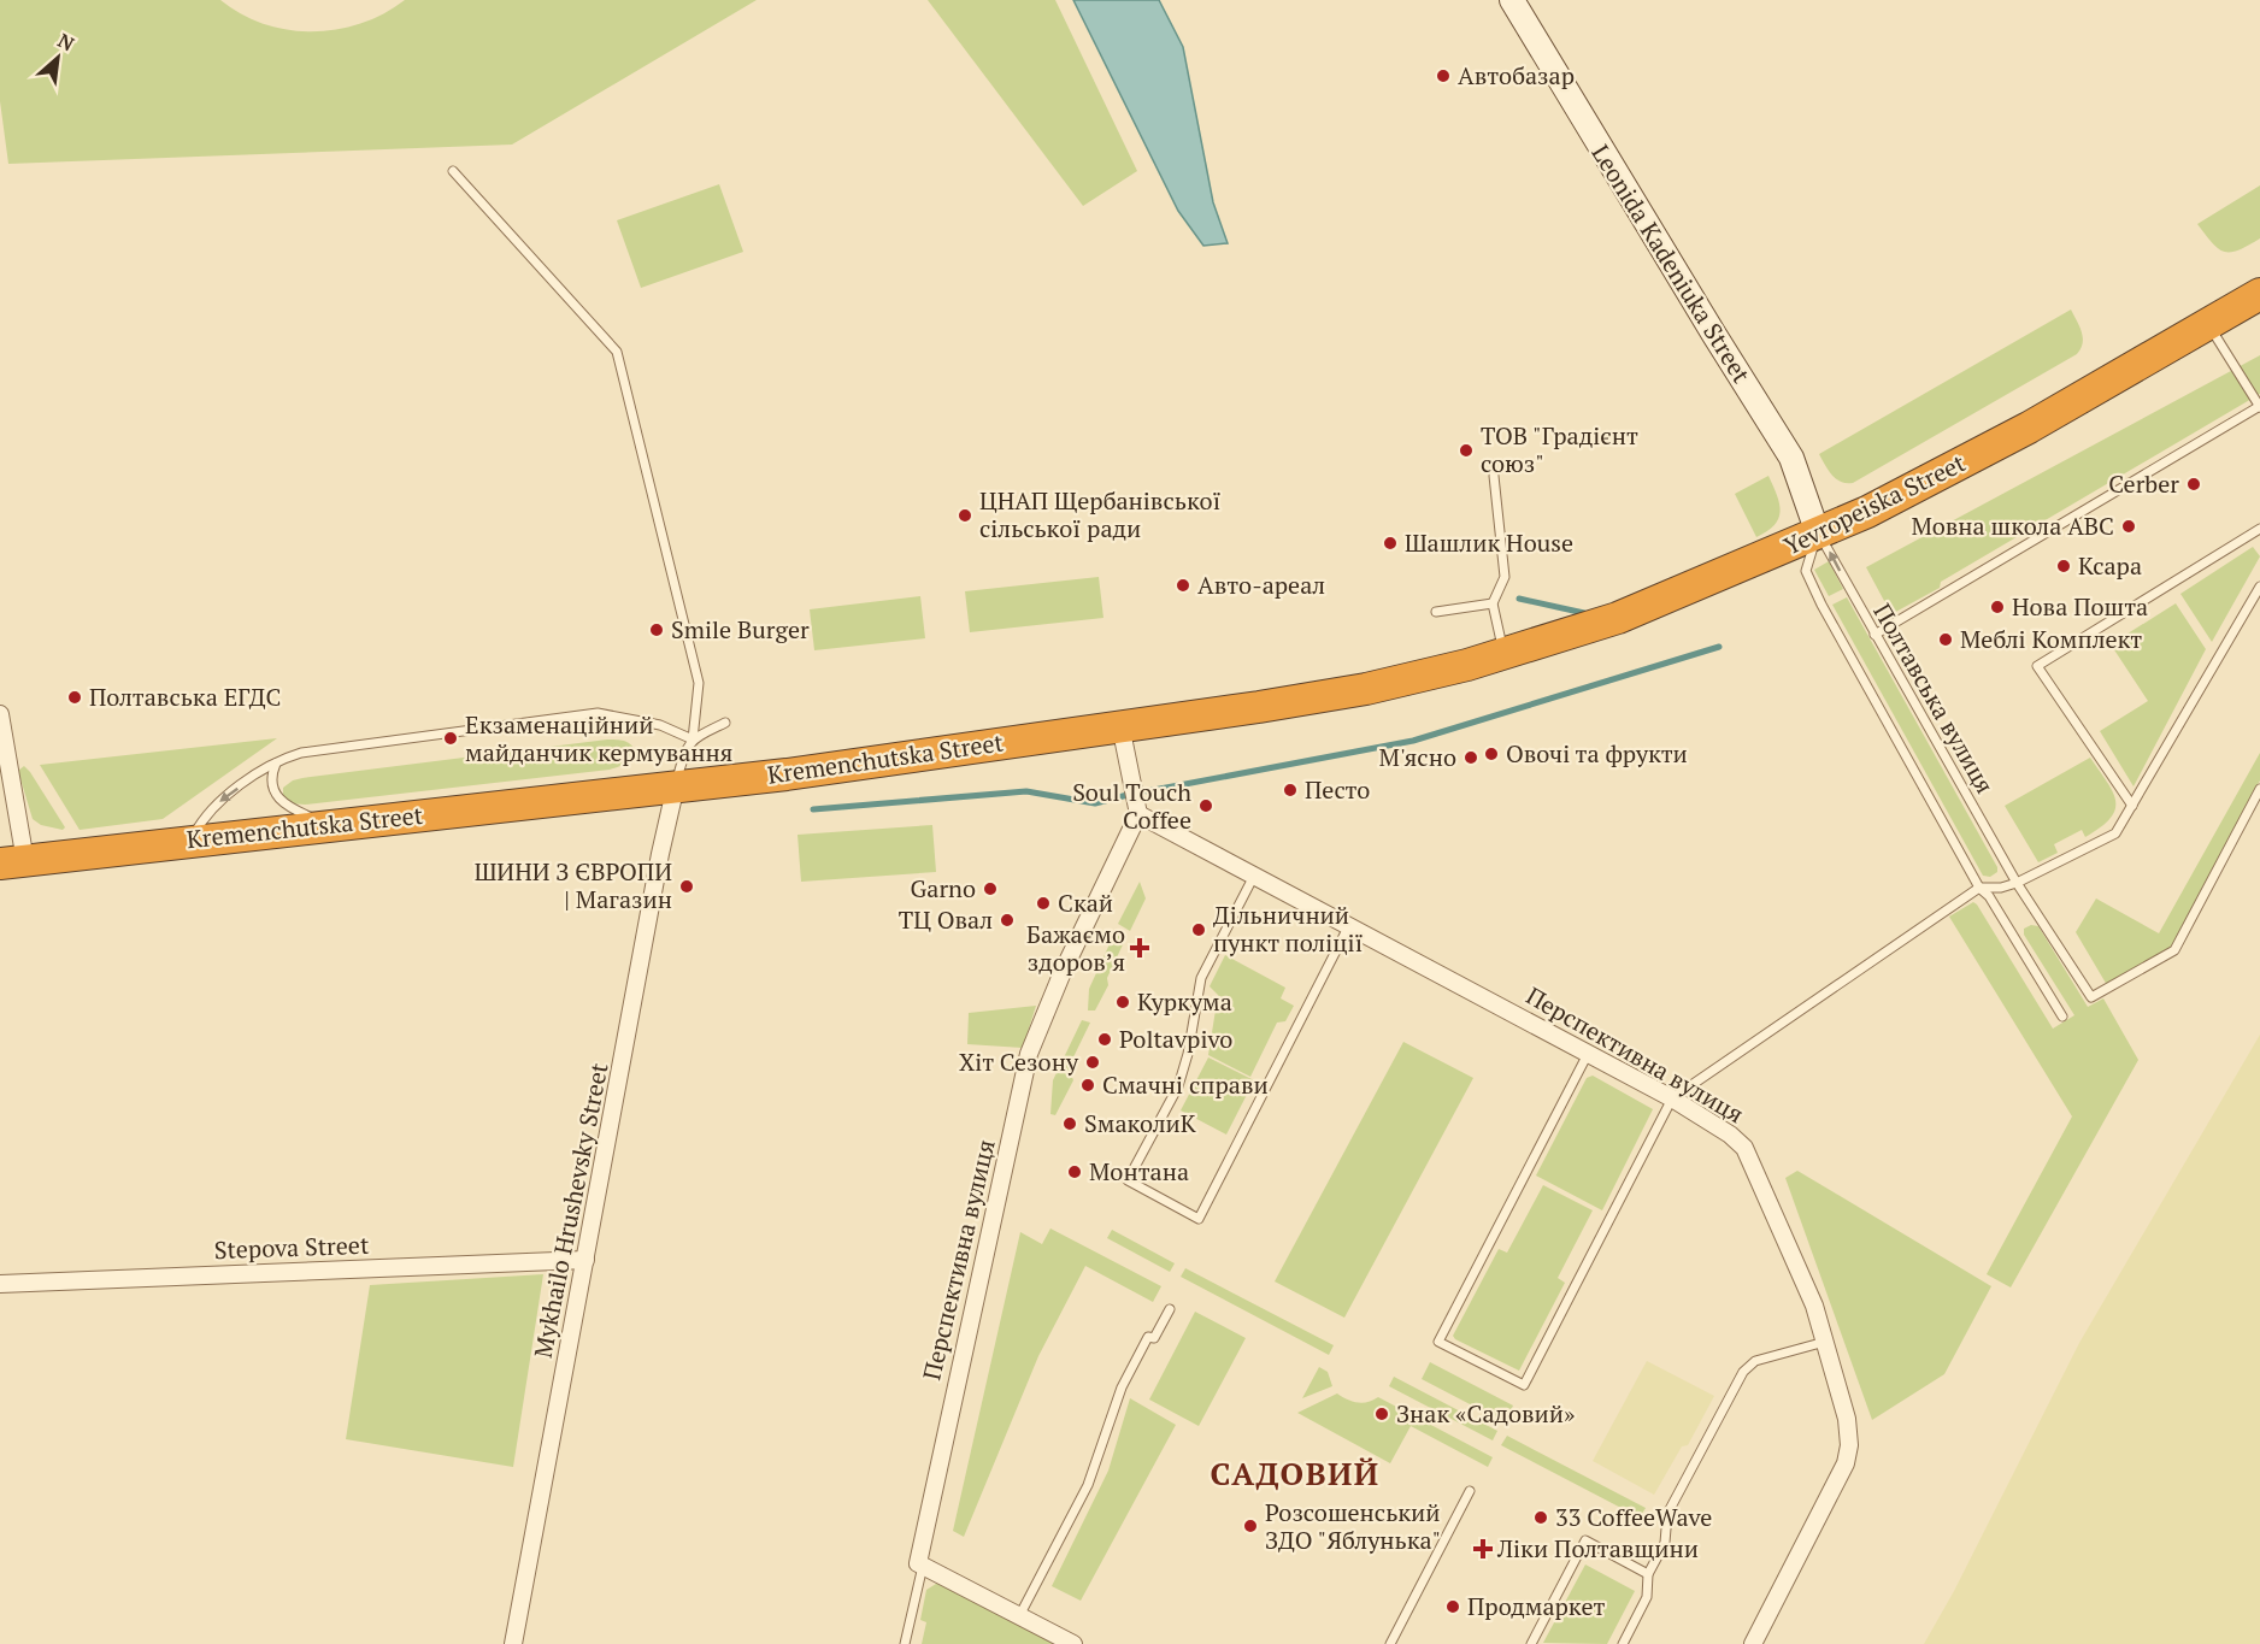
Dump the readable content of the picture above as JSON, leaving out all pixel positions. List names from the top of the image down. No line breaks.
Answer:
{"streets":{"highway":["Yevropeiska Street","Kremenchutska Street"],"street":["Leonida Kadeniuka Street","Перспективна вулиця","Mykhailo Hrushevsky Street","Stepova Street"],"lane":["Полтавська вулиця"]},"crossings":[["Leonida Kadeniuka Street","Yevropeiska Street"],["Leonida Kadeniuka Street","Полтавська вулиця"],["Yevropeiska Street","Полтавська вулиця"],["Yevropeiska Street","Kremenchutska Street"],["Kremenchutska Street","Mykhailo Hrushevsky Street"],["Mykhailo Hrushevsky Street","Stepova Street"]],"districts":["САДОВИЙ"],"places":{"other":["Автобазар","ТОВ \"Градієнт союз\"","Cerber","ЦНАП Щербанівської сільської ради","Мовна школа ABC","Шашлик House","Ксара","Авто-ареал","Нова Пошта","Smile Burger","Меблі Комплект","Полтавська ЕГДС","Екзаменаційний майданчик кермування","Овочі та фрукти","М'ясно","Песто","Soul Touch Coffee","ШИНИ З ЄВРОПИ | Магазин","Garno","Скай","ТЦ Овал","Дільничний пункт поліції","Куркума","Poltavpivo","Хіт Сезону","Смачні справи","SмаколиК","Монтана","Знак «Садовий»","33 CoffeeWave","Розсошенський ЗДО \"Яблунька\"","Продмаркет"],"health":["Бажаємо здоровʼя","Ліки Полтавщини"]},"north":"top right"}
